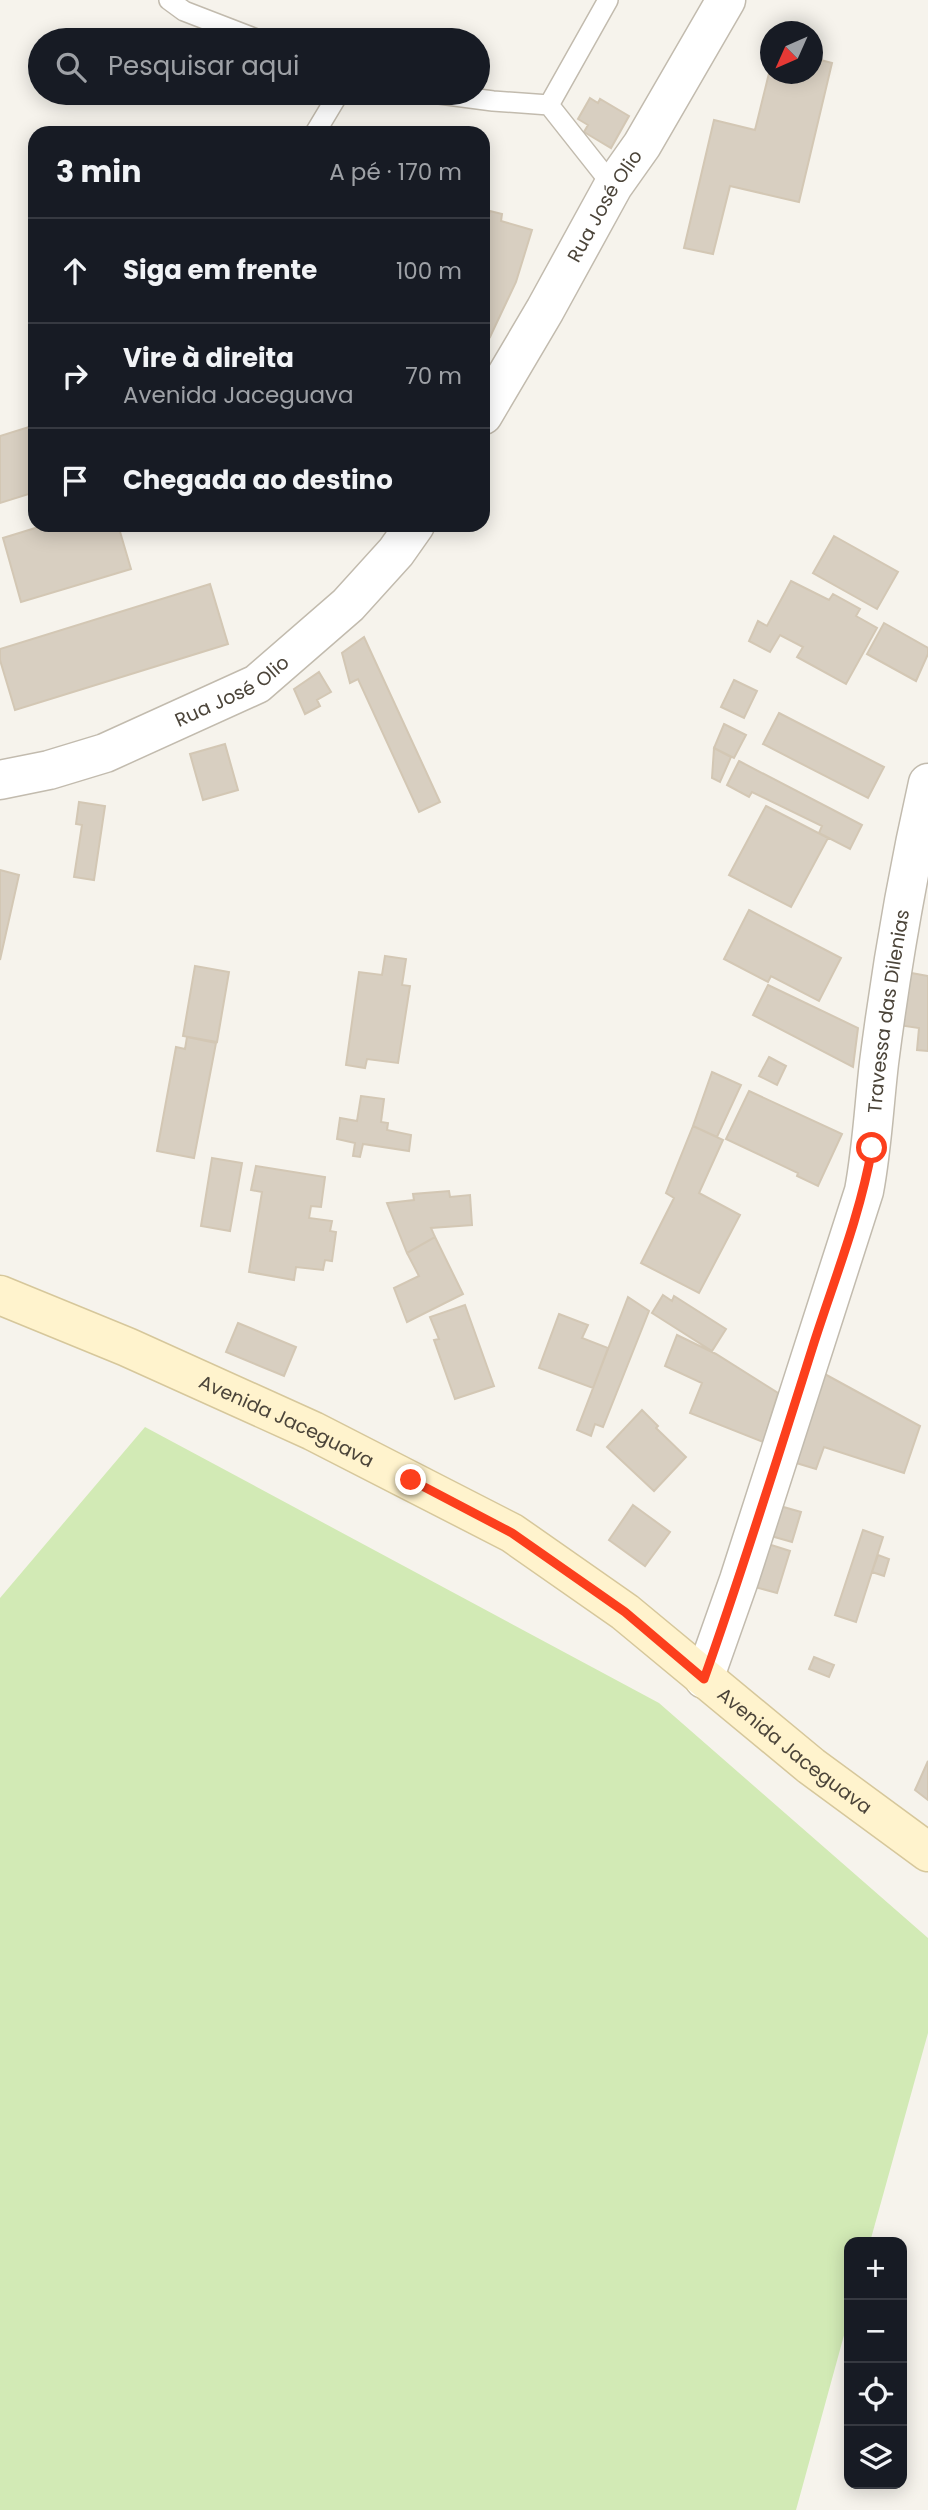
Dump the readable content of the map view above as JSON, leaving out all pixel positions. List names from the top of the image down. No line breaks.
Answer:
{"streets":{"main road":["Avenida Jaceguava"],"street":["Rua José Olio","Travessa das Dilenias"]},"crossings":[["Travessa das Dilenias","Avenida Jaceguava"]],"north":"bottom left","page":{"search":"Pesquisar aqui","heading":["3 min","A pé · 170 m"],"list":[["Siga em frente","100 m"],["Vire à direita","Avenida Jaceguava","70 m"],"Chegada ao destino"],"map_buttons":["+","−"]}}
